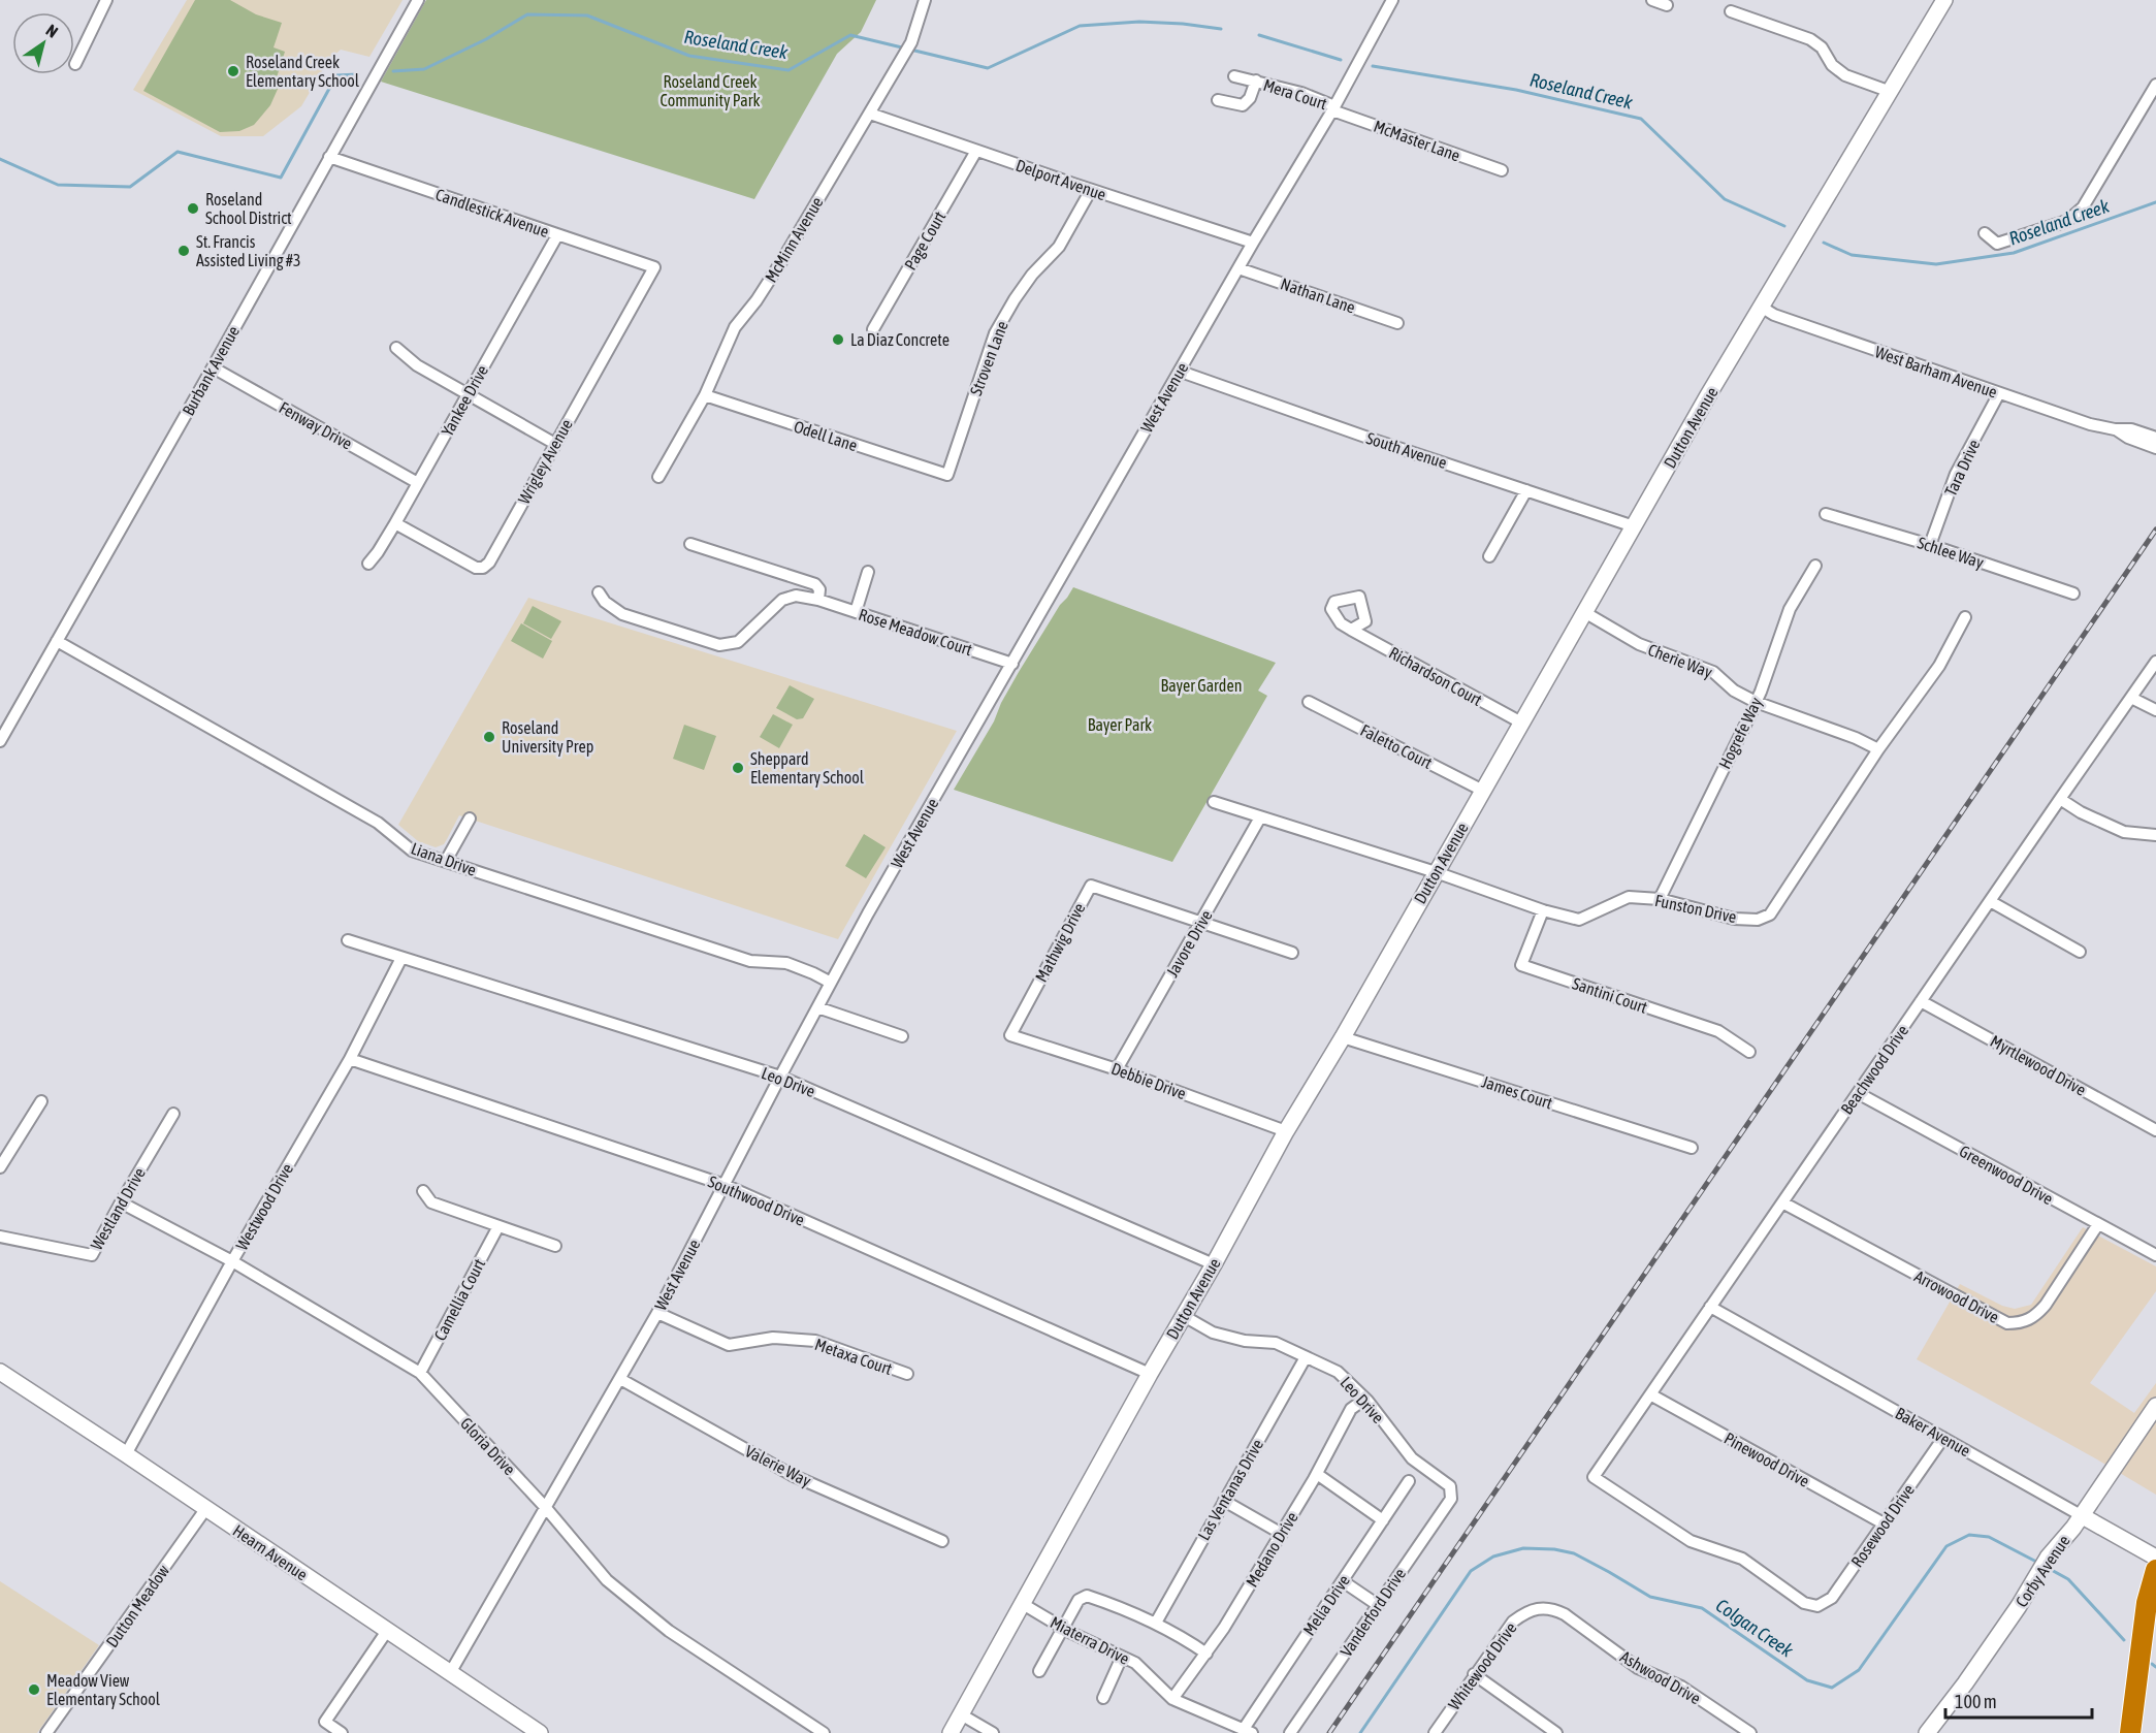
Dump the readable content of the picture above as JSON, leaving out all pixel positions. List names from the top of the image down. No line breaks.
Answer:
{"streets":{"main road":["Dutton Avenue","Baker Avenue","Hearn Avenue","Corby Avenue"],"street":["Mera Court","McMaster Lane","Delport Avenue","Candlestick Avenue","McMinn Avenue","Page Court","Nathan Lane","Stroven Lane","Burbank Avenue","West Barham Avenue","West Avenue","Yankee Drive","Fenway Drive","Odell Lane","South Avenue","Wrigley Avenue","Tara Drive","Schlee Way","Rose Meadow Court","Cherie Way","Richardson Court","Hogrefe Way","Faletto Court","Liana Drive","Funston Drive","Mathwig Drive","Javore Drive","Santini Court","Myrtlewood Drive","Beachwood Drive","Debbie Drive","Leo Drive","James Court","Greenwood Drive","Southwood Drive","Westwood Drive","Westland Drive","Arrowood Drive","Camellia Court","Metaxa Court","Gloria Drive","Pinewood Drive","Valerie Way","Las Ventanas Drive","Rosewood Drive","Medano Drive","Melia Drive","Dutton Meadow","Vanderford Drive","Miaterra Drive","Whitewood Drive","Ashwood Drive"]},"crossings":[["Mera Court","McMaster Lane"],["Mera Court","West Avenue"],["McMaster Lane","West Avenue"],["Delport Avenue","McMinn Avenue"],["Delport Avenue","Page Court"],["Delport Avenue","Stroven Lane"],["Delport Avenue","West Avenue"],["Candlestick Avenue","Burbank Avenue"],["Candlestick Avenue","Yankee Drive"],["Candlestick Avenue","Wrigley Avenue"],["McMinn Avenue","Odell Lane"],["Nathan Lane","West Avenue"],["Stroven Lane","Odell Lane"],["Burbank Avenue","Fenway Drive"],["Burbank Avenue","Liana Drive"],["West Barham Avenue","Dutton Avenue"],["West Barham Avenue","Tara Drive"],["West Avenue","South Avenue"],["West Avenue","Rose Meadow Court"],["West Avenue","Liana Drive"],["West Avenue","Leo Drive"],["West Avenue","Southwood Drive"],["West Avenue","Metaxa Court"],["West Avenue","Gloria Drive"],["West Avenue","Valerie Way"],["West Avenue","Hearn Avenue"],["Yankee Drive","Fenway Drive"],["Yankee Drive","Wrigley Avenue"],["Dutton Avenue","South Avenue"],["Dutton Avenue","Cherie Way"],["Dutton Avenue","Richardson Court"],["Dutton Avenue","Faletto Court"],["Dutton Avenue","Funston Drive"],["Dutton Avenue","Debbie Drive"],["Dutton Avenue","Leo Drive"],["Dutton Avenue","James Court"],["Dutton Avenue","Southwood Drive"],["Dutton Avenue","Miaterra Drive"],["Tara Drive","Schlee Way"],["Cherie Way","Hogrefe Way"],["Cherie Way","Funston Drive"],["Hogrefe Way","Funston Drive"],["Funston Drive","Javore Drive"],["Funston Drive","Santini Court"],["Mathwig Drive","Javore Drive"],["Mathwig Drive","Debbie Drive"],["Javore Drive","Debbie Drive"],["Myrtlewood Drive","Beachwood Drive"],["Beachwood Drive","Greenwood Drive"],["Beachwood Drive","Arrowood Drive"],["Beachwood Drive","Baker Avenue"],["Beachwood Drive","Pinewood Drive"],["Beachwood Drive","Rosewood Drive"],["Leo Drive","Westwood Drive"],["Leo Drive","Las Ventanas Drive"],["Leo Drive","Medano Drive"],["Leo Drive","Vanderford Drive"],["Greenwood Drive","Arrowood Drive"],["Southwood Drive","Westwood Drive"],["Westwood Drive","Gloria Drive"],["Westwood Drive","Hearn Avenue"],["Westland Drive","Gloria Drive"],["Camellia Court","Gloria Drive"],["Baker Avenue","Rosewood Drive"],["Baker Avenue","Corby Avenue"],["Pinewood Drive","Rosewood Drive"],["Medano Drive","Miaterra Drive"],["Hearn Avenue","Dutton Meadow"],["Melia Drive","Miaterra Drive"],["Whitewood Drive","Ashwood Drive"]],"water":["Roseland Creek","Colgan Creek"],"parks":["Roseland Creek Community Park","Bayer Garden","Bayer Park"],"places":["Roseland Creek Elementary School","Roseland School District","St. Francis Assisted Living #3","La Diaz Concrete","Roseland University Prep","Sheppard Elementary School","Meadow View Elementary School"],"scale_bar":"100 m","north":"top right"}
